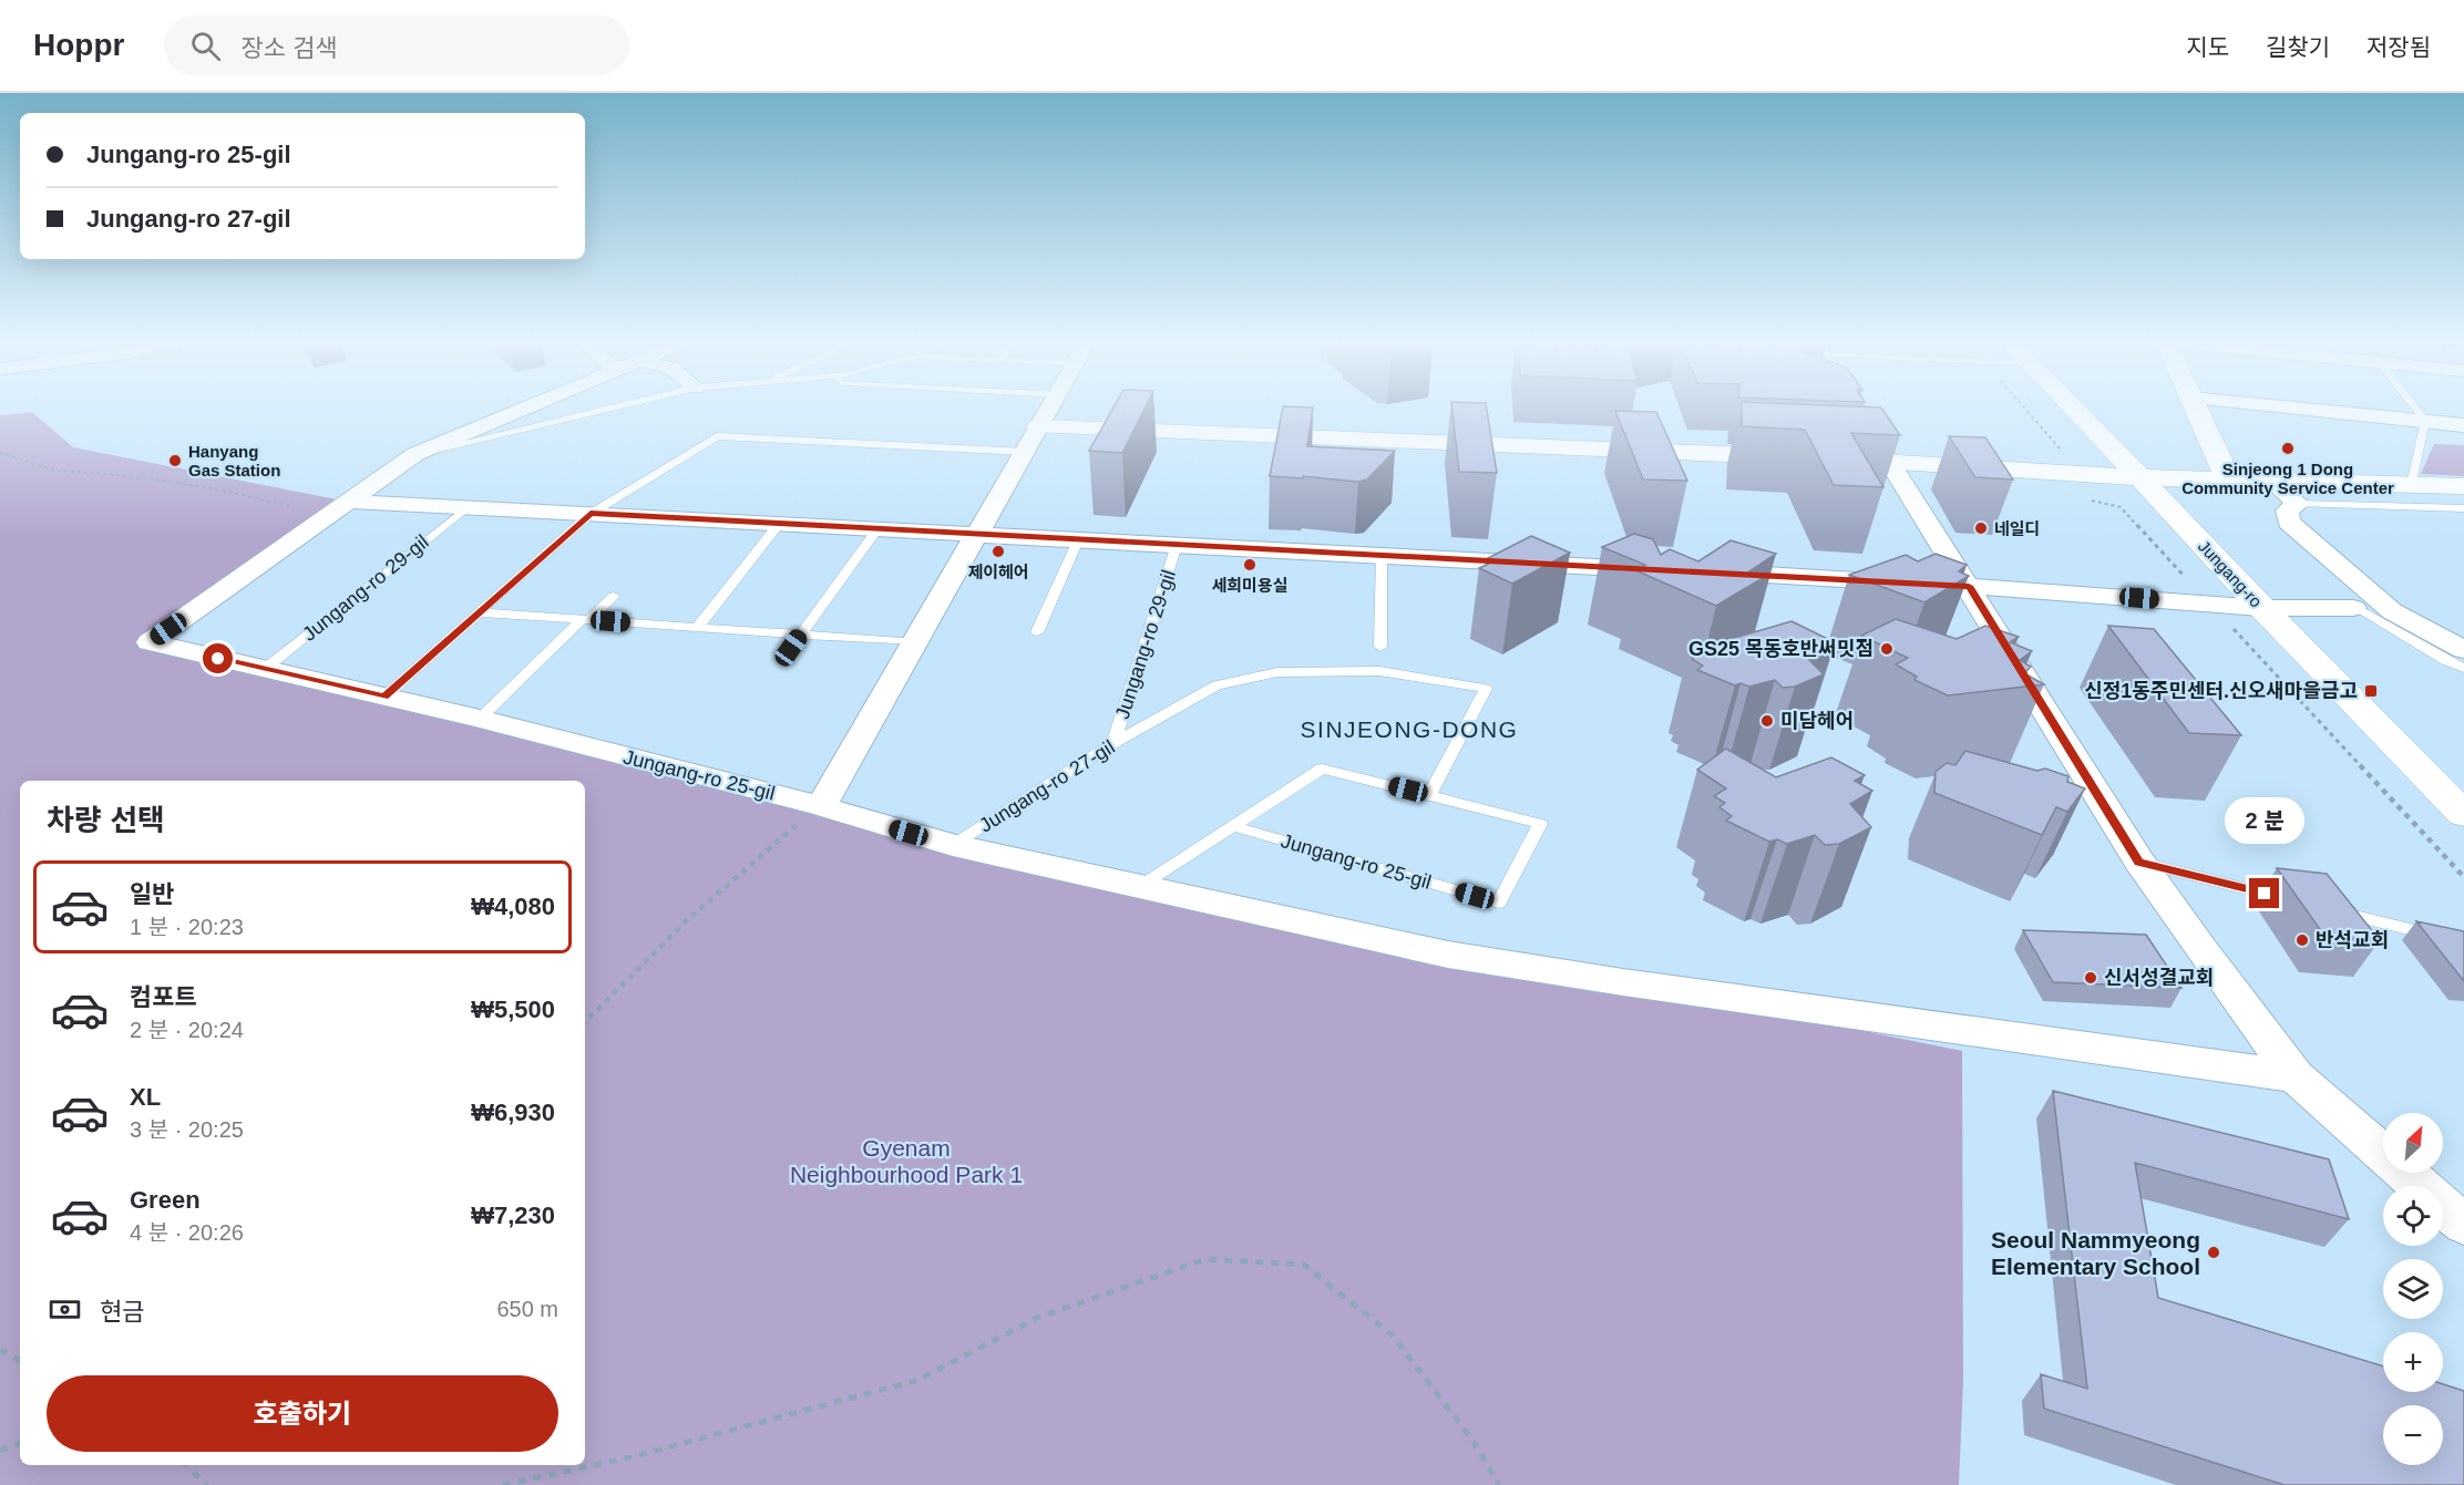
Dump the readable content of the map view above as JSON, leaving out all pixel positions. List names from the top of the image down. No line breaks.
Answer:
{"streets":{"street":["Jungang-ro","Jungang-ro 29-gil","Jungang-ro 25-gil"],"lane":["Jungang-ro 27-gil"]},"crossings":[["Jungang-ro 29-gil","Jungang-ro 25-gil"],["Jungang-ro 29-gil","Jungang-ro 27-gil"],["Jungang-ro 25-gil","Jungang-ro 27-gil"]],"districts":["SINJEONG-DONG"],"parks":["Gyenam Neighbourhood Park 1"],"places":{"other":["Sinjeong 1 Dong Community Service Center","Hanyang Gas Station","네일디","제이헤어","세희미용실","GS25 목동호반써밋점","미담헤어","반석교회","신서성결교회","Seoul Nammyeong Elementary School"],"transit":["신정1동주민센터.신오새마을금고"]},"north":"top right","page":{"header":"Hoppr","search":"장소 검색","nav":["지도","길찾기","저장됨"],"banner":["Jungang-ro 25-gil","Jungang-ro 27-gil"],"heading":"차량 선택","bubble":"2 분","list":[{"name":"일반","note":"1 분 · 20:23","value":"₩4,080"},{"name":"컴포트","note":"2 분 · 20:24","value":"₩5,500"},{"name":"XL","note":"3 분 · 20:25","value":"₩6,930"},{"name":"Green","note":"4 분 · 20:26","value":"₩7,230"}],"map_buttons":["+","−"],"pay":["현금","650 m"],"buttons":"호출하기"}}
